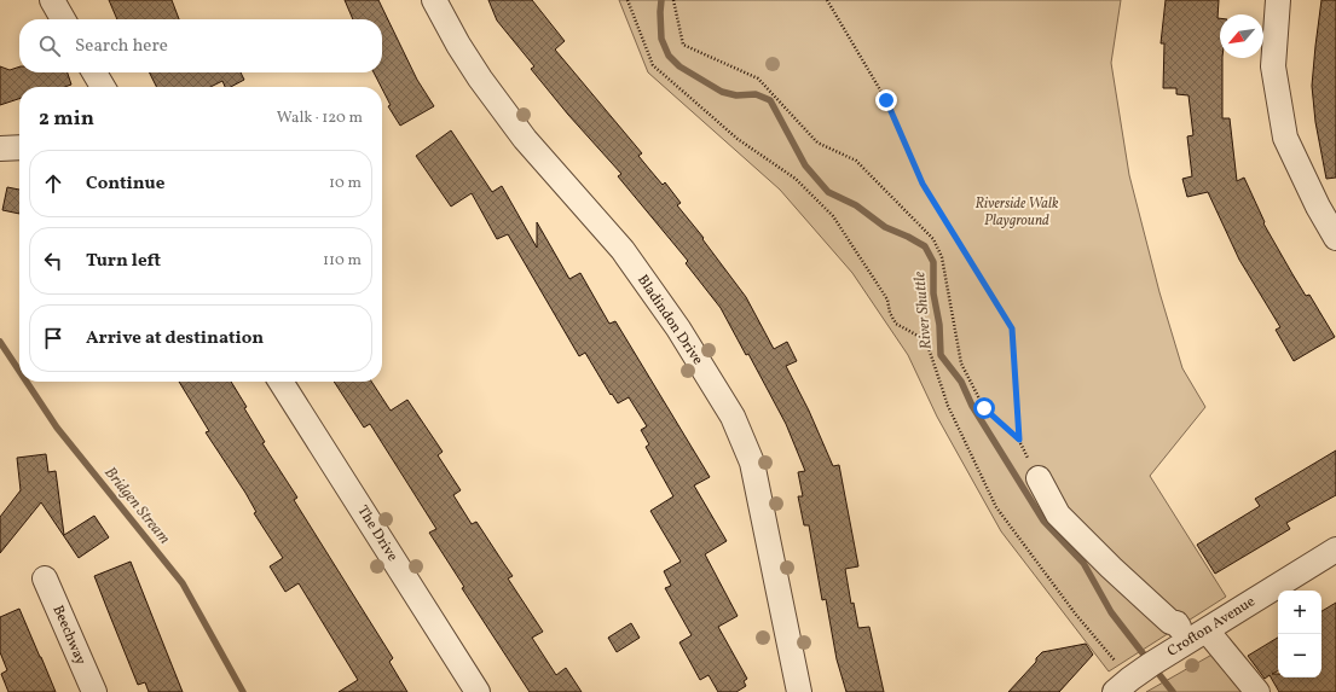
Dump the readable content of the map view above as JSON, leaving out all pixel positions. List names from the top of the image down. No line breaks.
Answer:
{"streets":{"street":["Bladindon Drive","The Drive","Crofton Avenue","Beechway"]},"water":["River Shuttle","Bridgen Stream"],"parks":["Riverside Walk Playground"],"north":"bottom left","page":{"search":"Search here","heading":["2 min","Walk · 120 m"],"list":[["Continue","10 m"],["Turn left","110 m"],"Arrive at destination"],"map_buttons":["+","−"]}}
